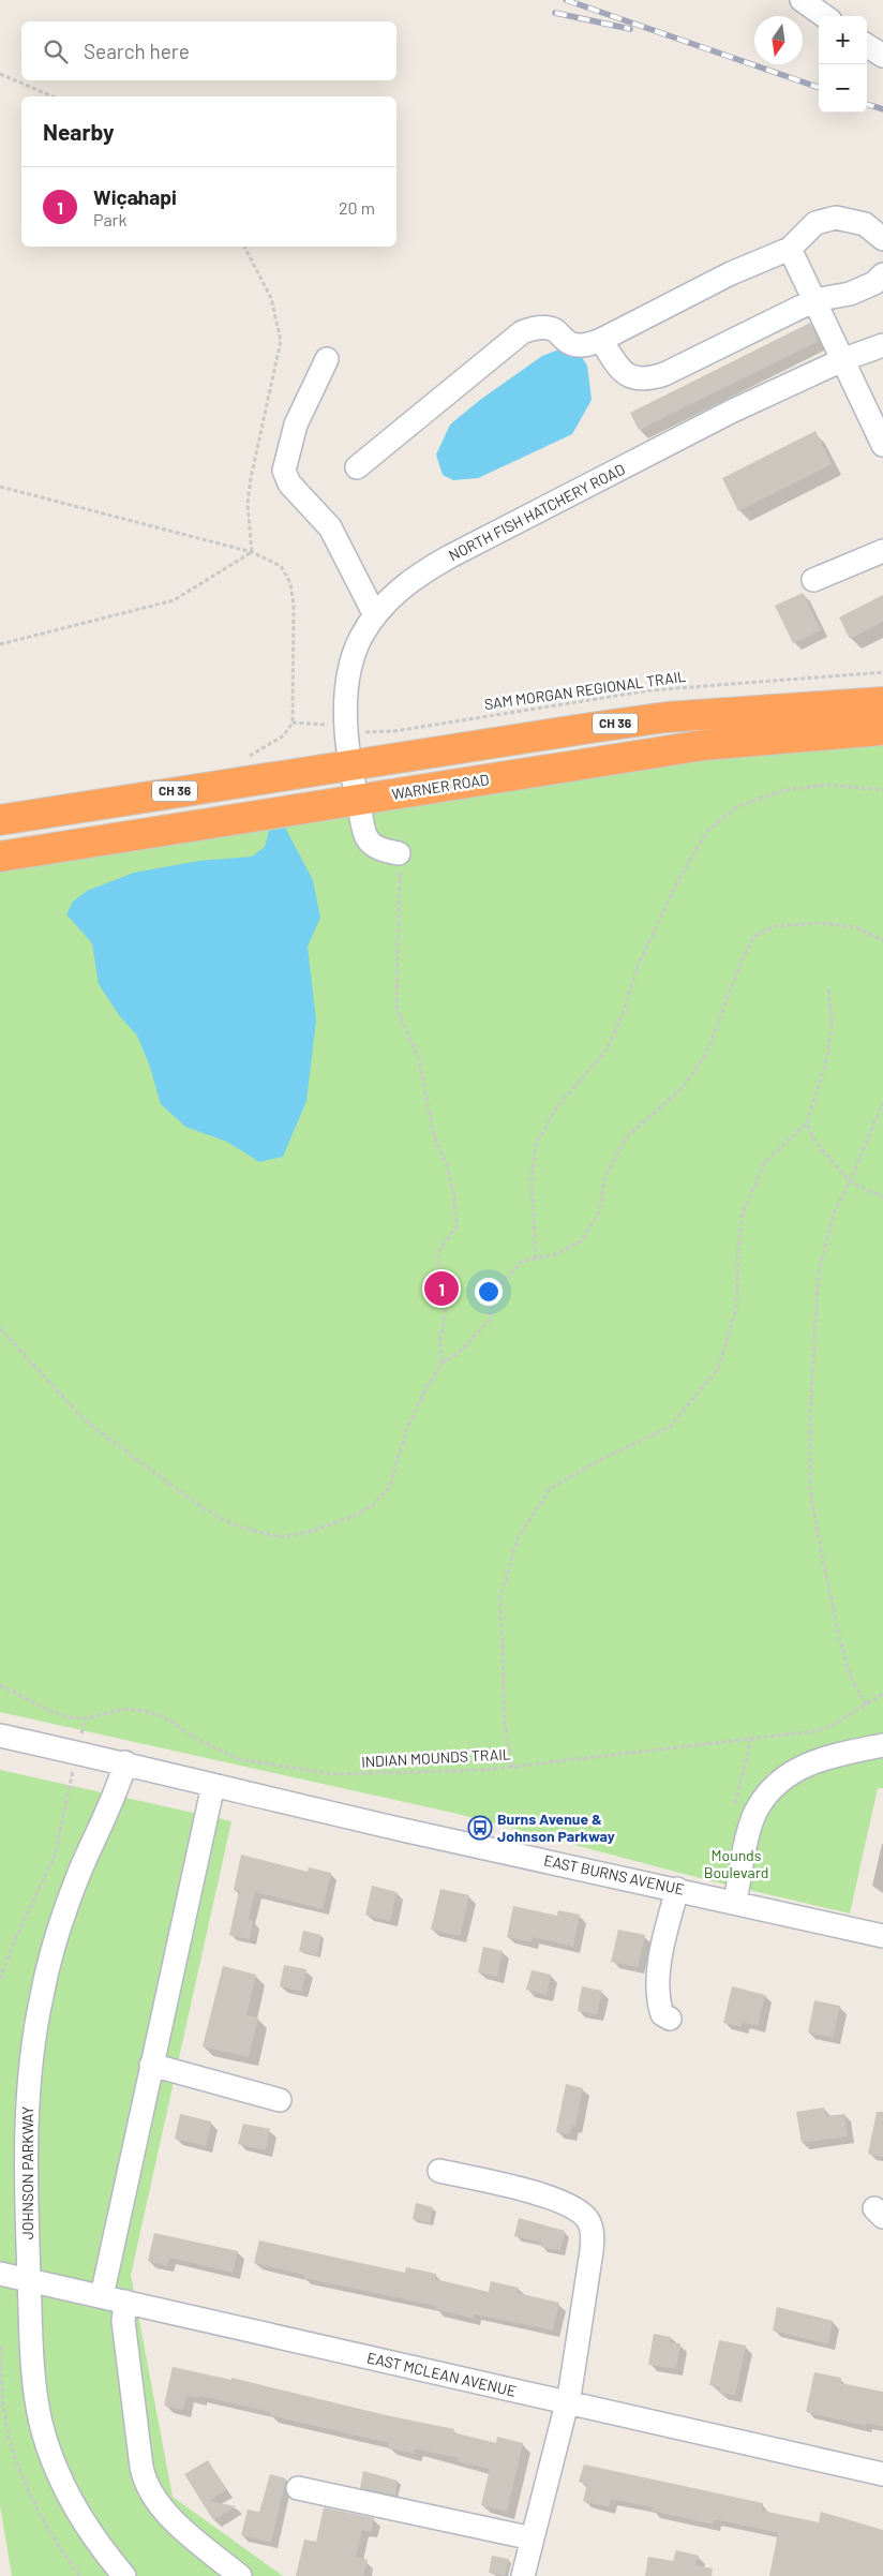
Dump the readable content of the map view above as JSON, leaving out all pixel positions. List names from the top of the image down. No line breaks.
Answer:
{"streets":{"highway":["CH 36","WARNER ROAD"],"street":["NORTH FISH HATCHERY ROAD","EAST BURNS AVENUE","JOHNSON PARKWAY","EAST MCLEAN AVENUE"],"path":["SAM MORGAN REGIONAL TRAIL","INDIAN MOUNDS TRAIL"]},"crossings":[["NORTH FISH HATCHERY ROAD","SAM MORGAN REGIONAL TRAIL"],["NORTH FISH HATCHERY ROAD","CH 36"],["NORTH FISH HATCHERY ROAD","WARNER ROAD"],["EAST BURNS AVENUE","JOHNSON PARKWAY"],["JOHNSON PARKWAY","EAST MCLEAN AVENUE"]],"parks":["Mounds Boulevard"],"places":{"bus stop":["Burns Avenue & Johnson Parkway"]},"north":"bottom","page":{"map_buttons":["+","−"],"search":"Search here","heading":"Nearby","list":[{"mark":"1","name":"Wic̣aḣapi","note":"Park","value":"20 m"}],"pins":"1"}}
